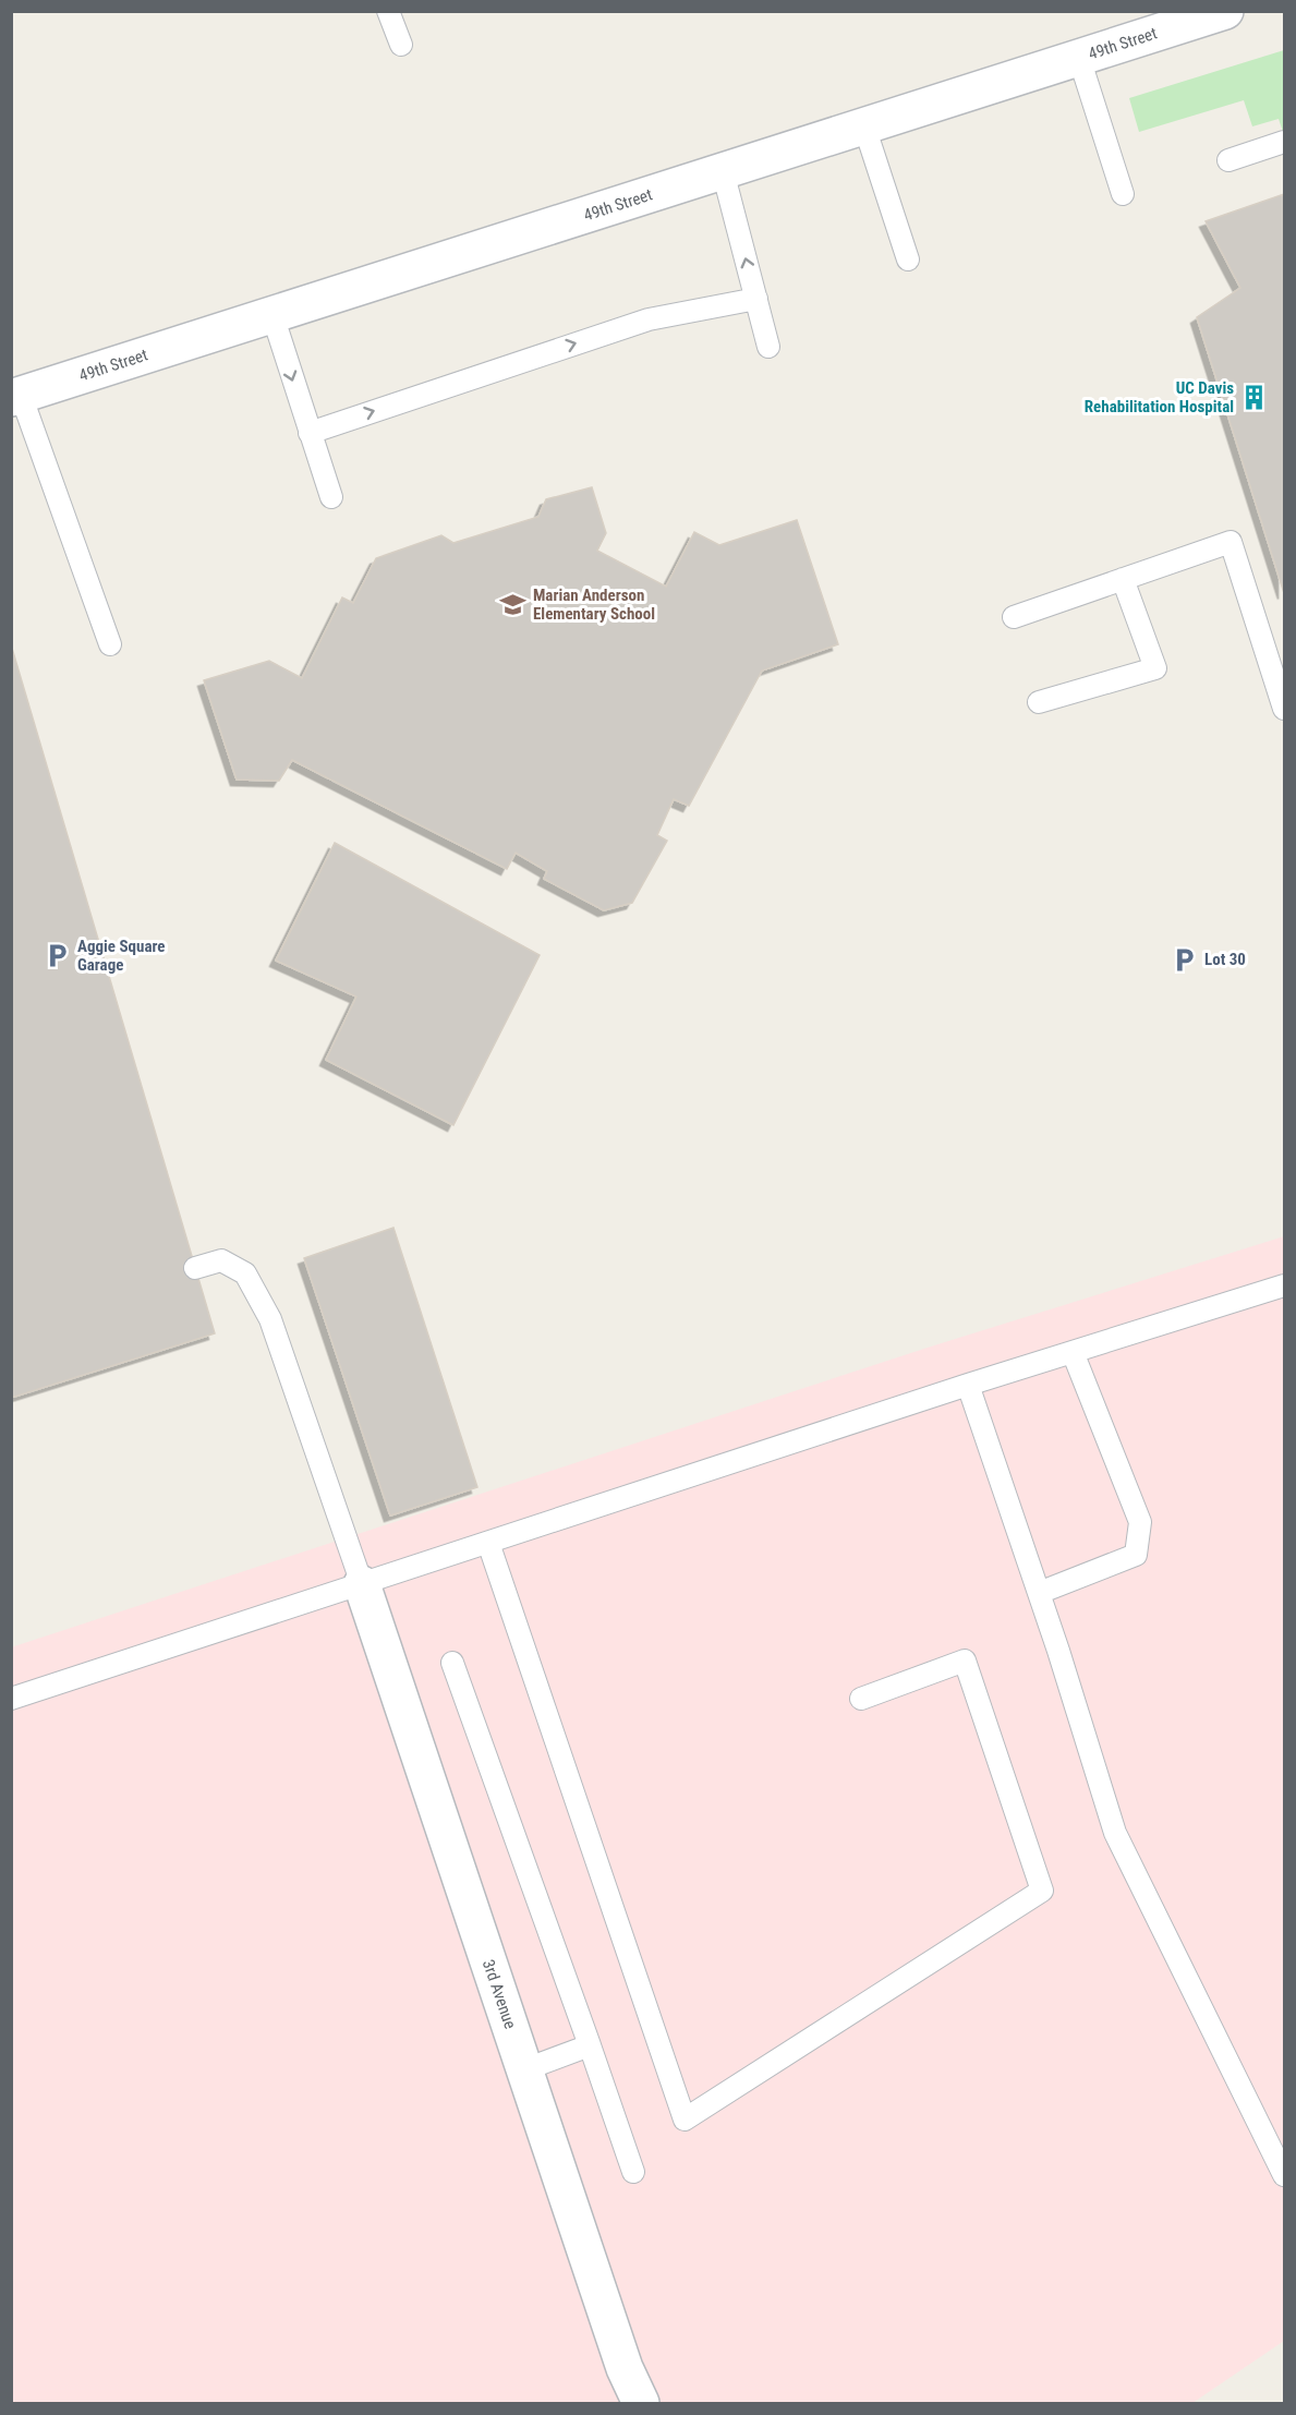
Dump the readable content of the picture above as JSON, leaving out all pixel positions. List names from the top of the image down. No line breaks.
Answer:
{"streets":{"street":["49th Street","3rd Avenue"]},"places":{"building":["UC Davis Rehabilitation Hospital"],"school or university":["Marian Anderson Elementary School"],"parking":["Aggie Square Garage","Lot 30"]}}
